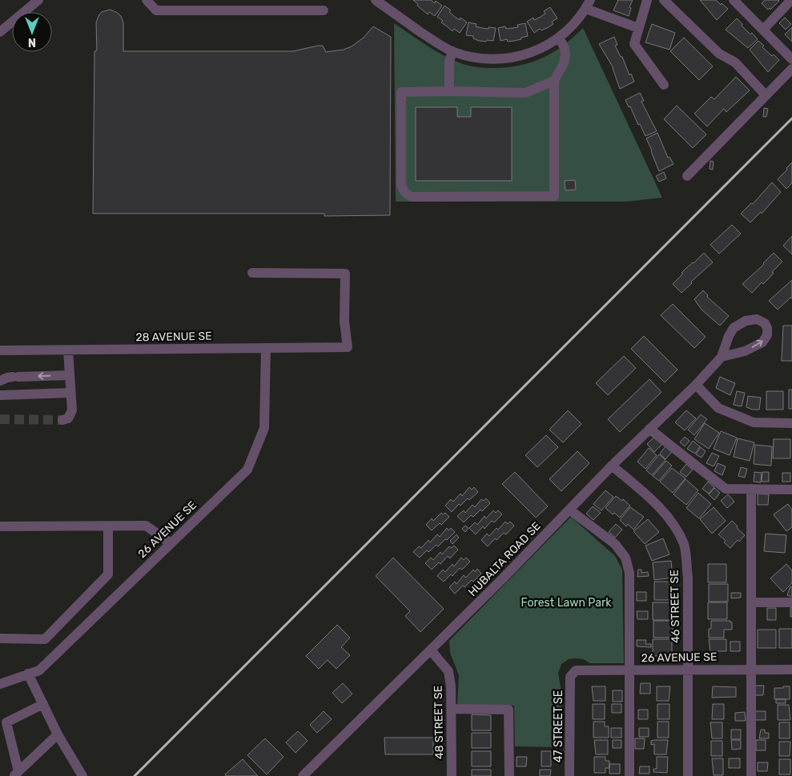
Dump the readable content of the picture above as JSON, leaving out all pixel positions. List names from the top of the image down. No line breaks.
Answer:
{"streets":{"street":["28 AVENUE SE","26 AVENUE SE","HUBALTA ROAD SE","46 STREET SE","48 STREET SE","47 STREET SE"]},"crossings":[["28 AVENUE SE","26 AVENUE SE"],["26 AVENUE SE","46 STREET SE"],["26 AVENUE SE","47 STREET SE"],["HUBALTA ROAD SE","46 STREET SE"],["HUBALTA ROAD SE","48 STREET SE"]],"parks":["Forest Lawn Park"],"north":"bottom"}
